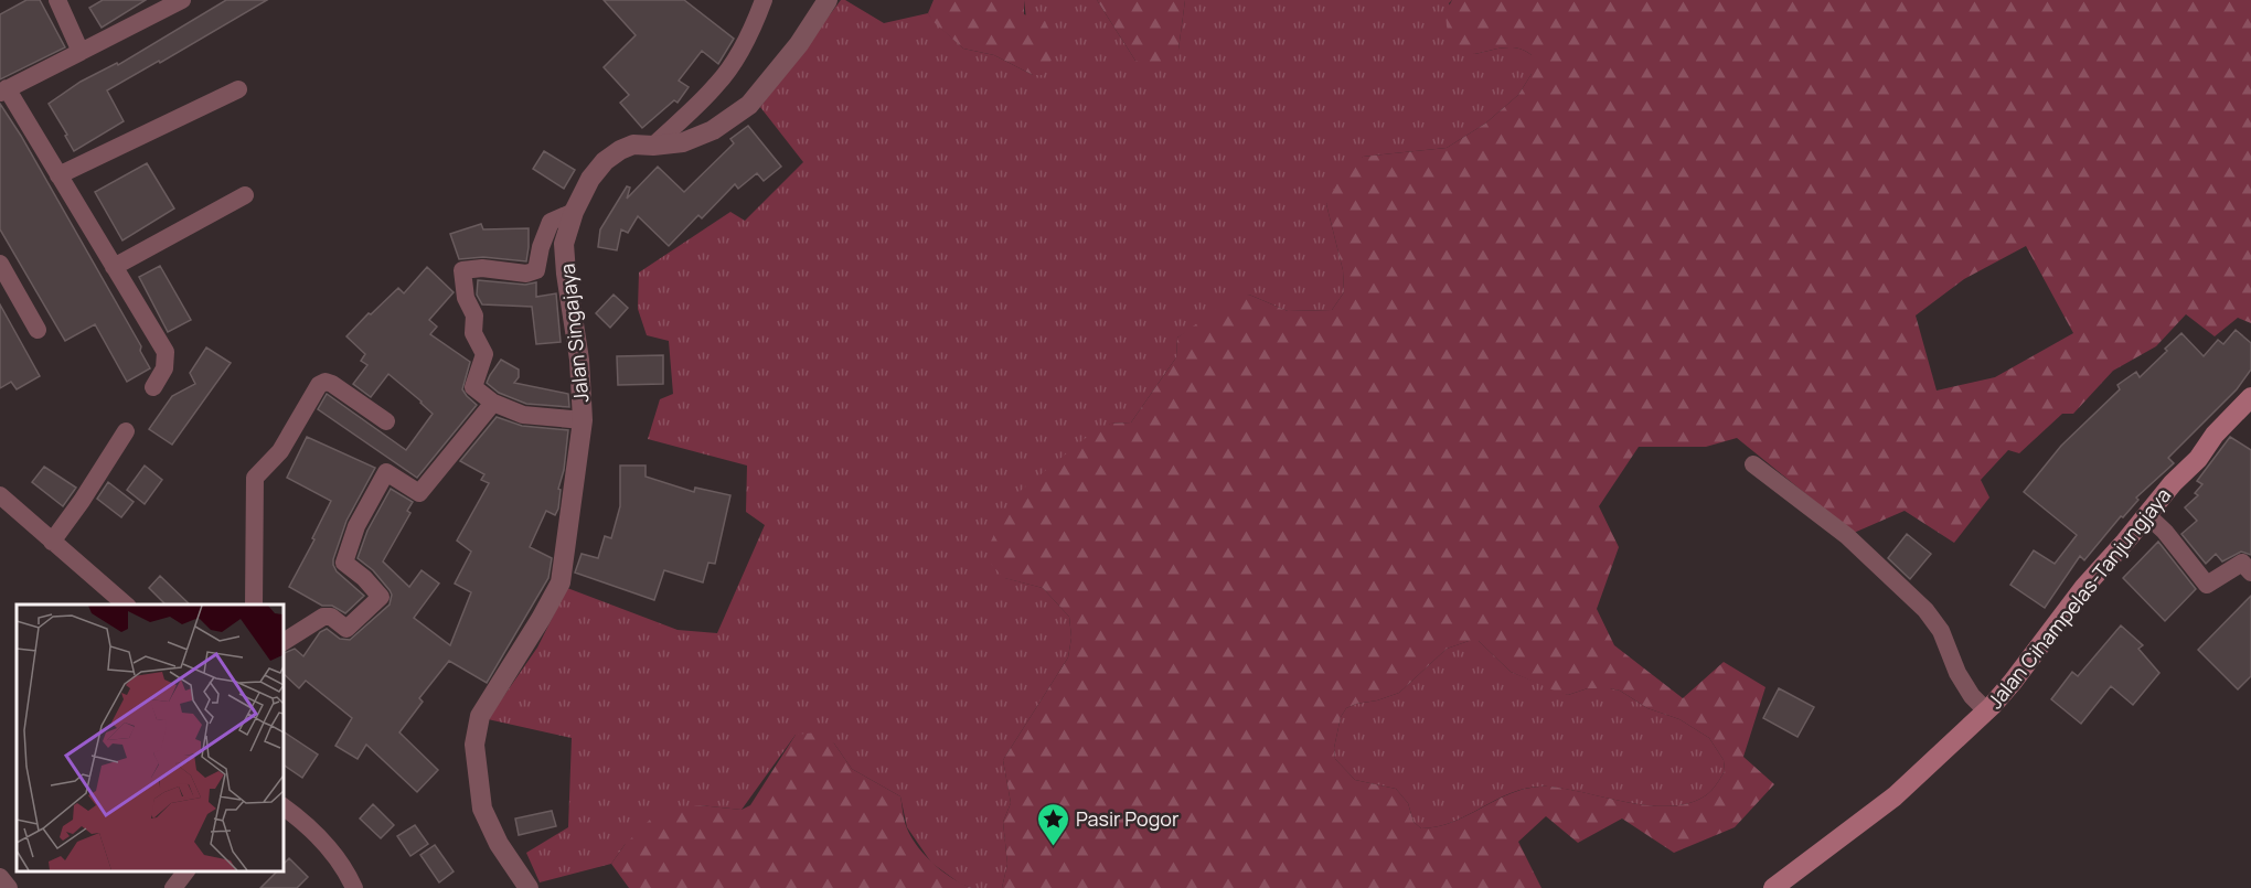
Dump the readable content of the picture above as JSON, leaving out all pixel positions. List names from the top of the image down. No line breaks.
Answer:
{"streets":{"main road":["Jalan Cihampelas-Tanjungjaya"],"street":["Jalan Singajaya"]},"places":{"place":["Pasir Pogor"]}}
